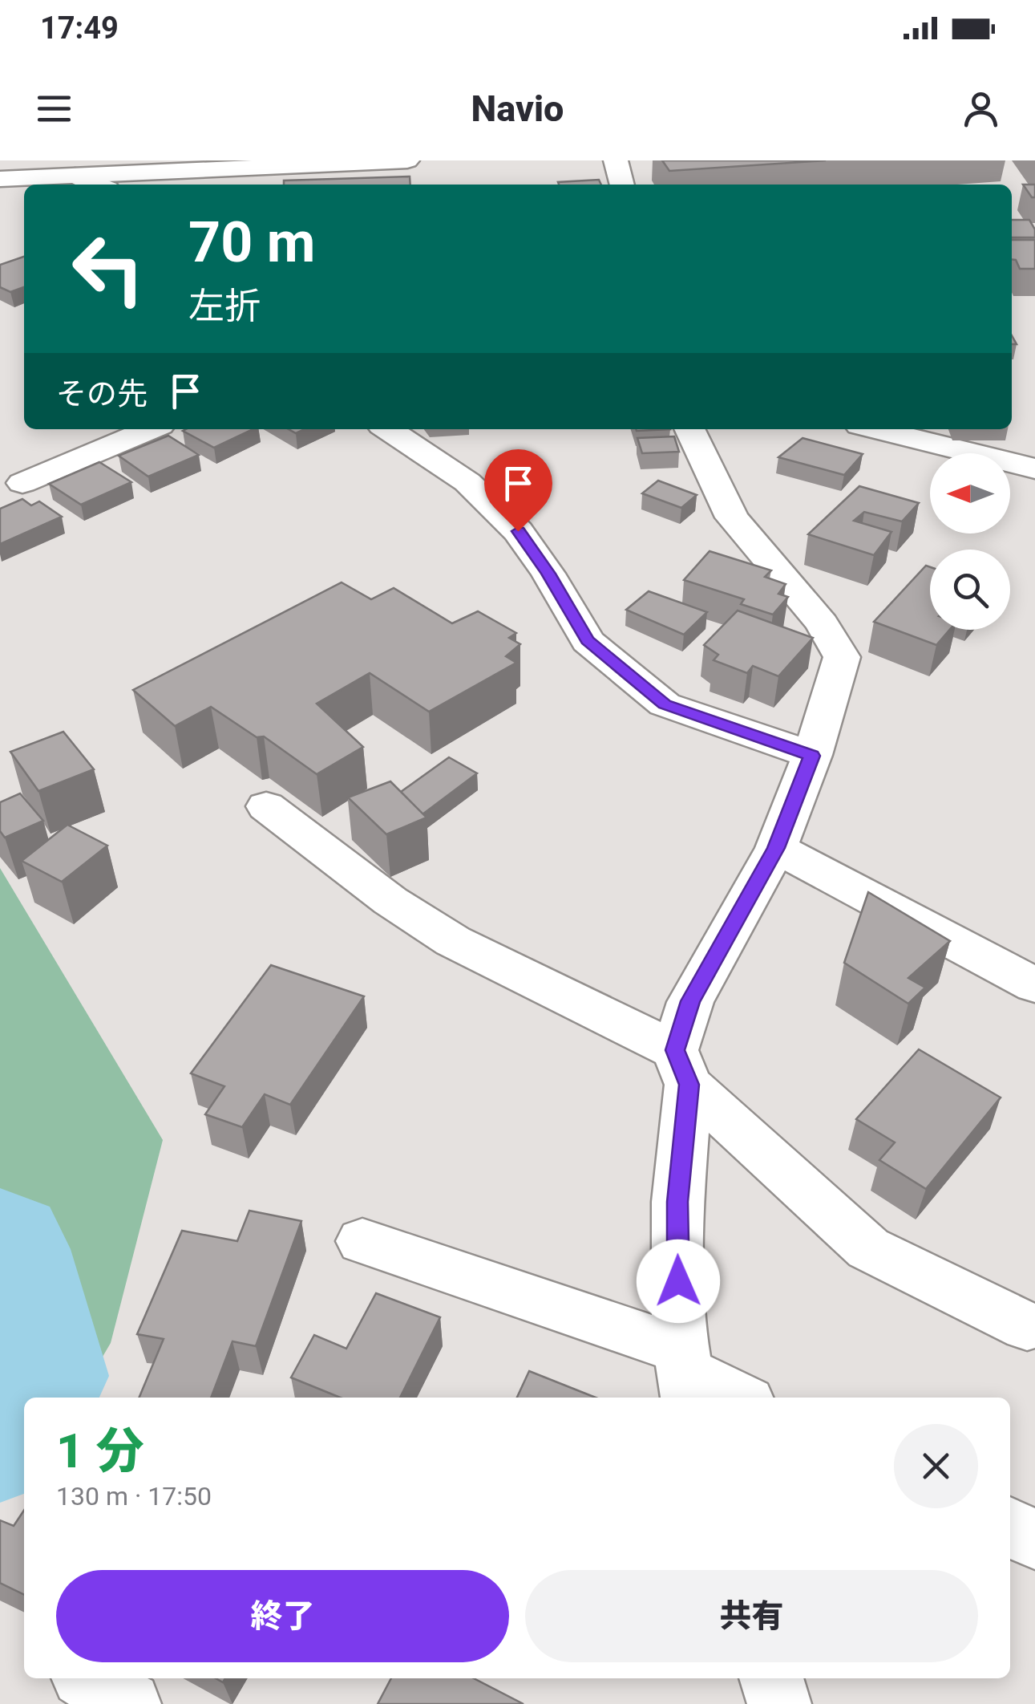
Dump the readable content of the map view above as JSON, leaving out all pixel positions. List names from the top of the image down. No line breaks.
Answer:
{"north":"left","page":{"status":"17:49","header":"Navio","turn":["70 m","左折"],"then":"その先","heading":["1 分","130 m · 17:50"],"buttons":["終了","共有"]}}
